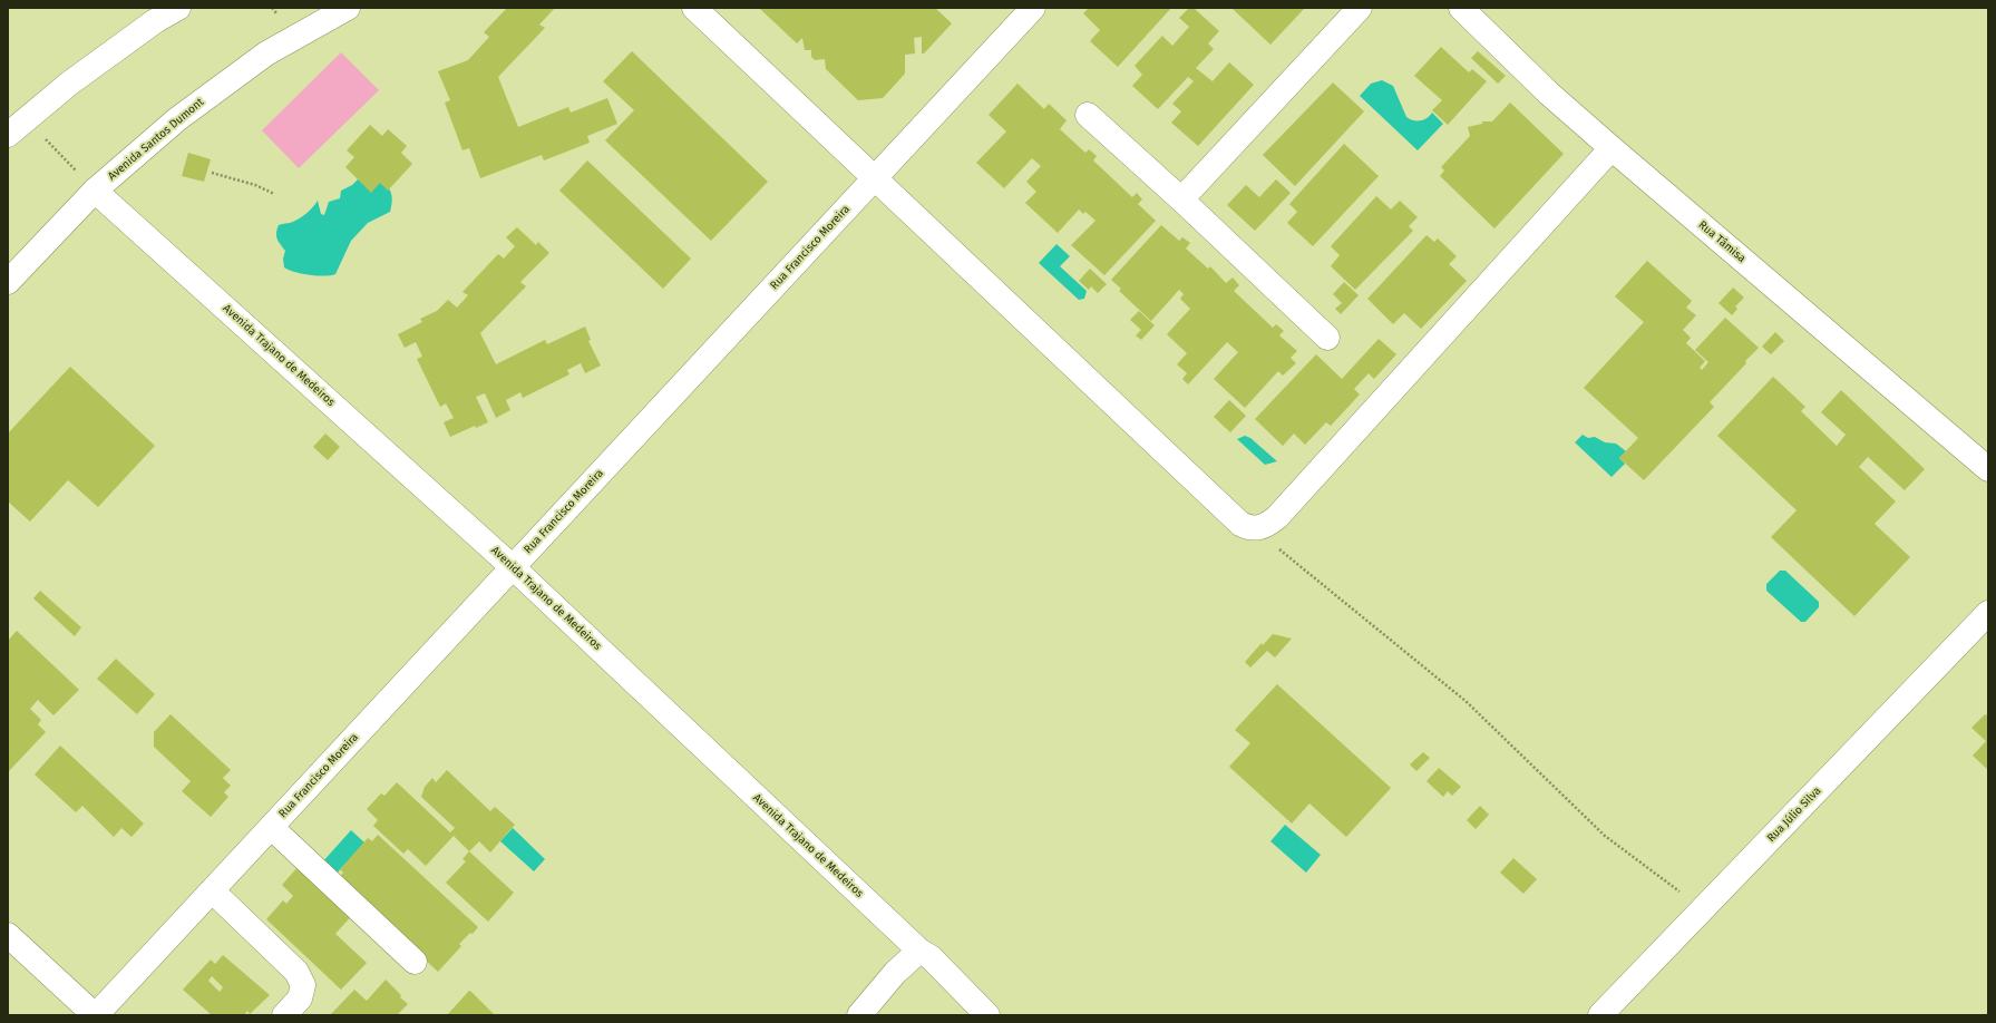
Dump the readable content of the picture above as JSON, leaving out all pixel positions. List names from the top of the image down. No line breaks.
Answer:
{"streets":{"street":["Avenida Santos Dumont","Rua Tâmisa","Rua Francisco Moreira","Avenida Trajano de Medeiros","Rua Júlio Silva"]},"crossings":[["Avenida Santos Dumont","Avenida Trajano de Medeiros"],["Rua Francisco Moreira","Avenida Trajano de Medeiros"]]}
